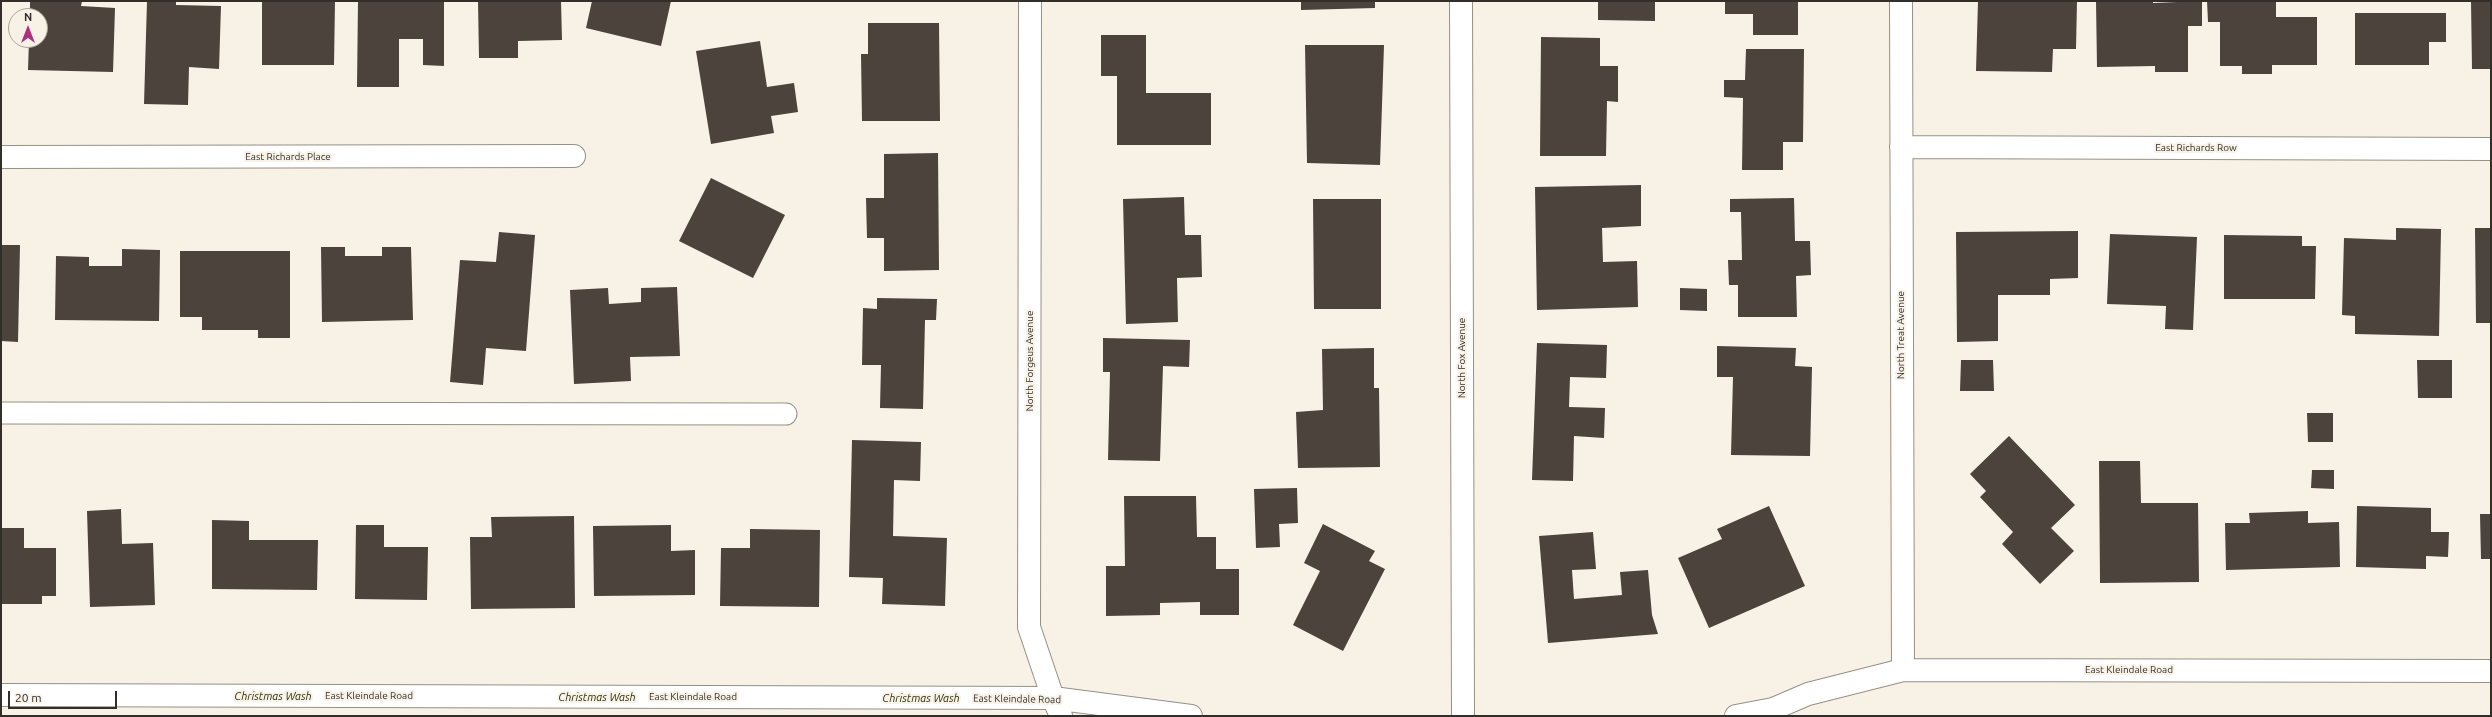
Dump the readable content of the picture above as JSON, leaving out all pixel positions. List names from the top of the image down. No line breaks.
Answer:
{"streets":{"street":["East Richards Row","East Richards Place","North Treat Avenue","North Fox Avenue","North Forgeus Avenue","East Kleindale Road"]},"crossings":[["East Richards Row","North Treat Avenue"],["North Treat Avenue","East Kleindale Road"],["North Forgeus Avenue","East Kleindale Road"]],"water":["Christmas Wash"],"scale_bar":"20 m","north":"top"}
